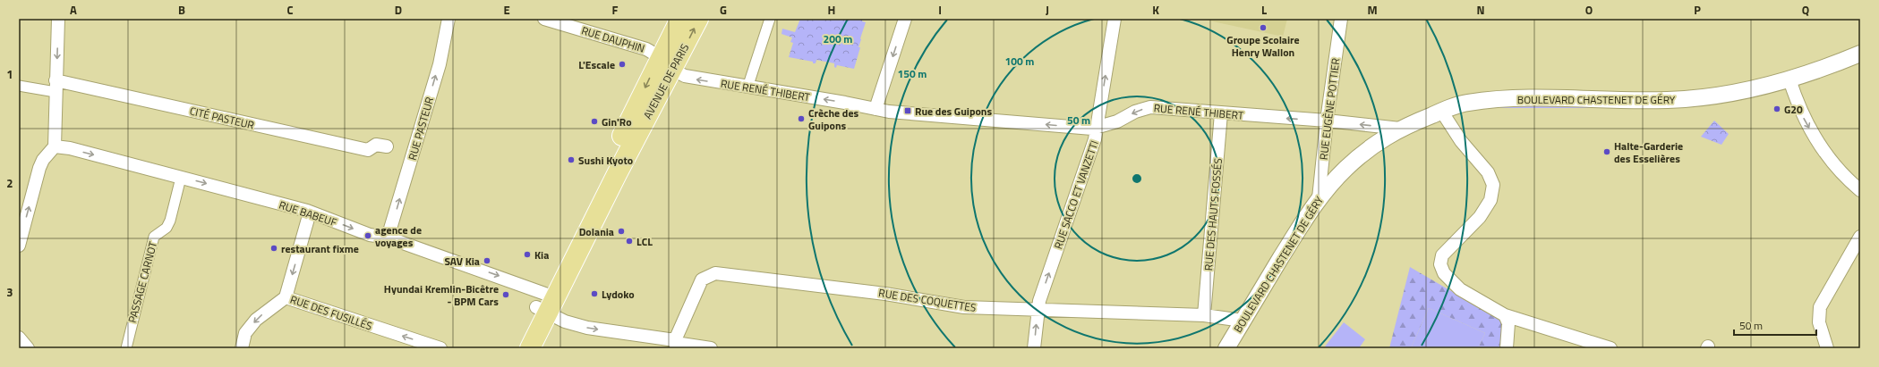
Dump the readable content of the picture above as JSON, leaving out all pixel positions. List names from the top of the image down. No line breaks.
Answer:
{"streets":{"main road":["AVENUE DE PARIS"],"street":["RUE DAUPHIN","RUE RENÉ THIBERT","BOULEVARD CHASTENET DE GÉRY","RUE EUGÈNE POTTIER","CITÉ PASTEUR","RUE PASTEUR","RUE SACCO ET VANZETTI","RUE BABEUF","RUE DES HAUTS FOSSÉS","PASSAGE CARNOT","RUE DES COQUETTES","RUE DES FUSILLÉS"]},"crossings":[["RUE DAUPHIN","AVENUE DE PARIS"],["RUE DAUPHIN","RUE RENÉ THIBERT"],["AVENUE DE PARIS","RUE RENÉ THIBERT"],["AVENUE DE PARIS","RUE BABEUF"],["RUE RENÉ THIBERT","BOULEVARD CHASTENET DE GÉRY"],["RUE RENÉ THIBERT","RUE EUGÈNE POTTIER"],["RUE RENÉ THIBERT","RUE SACCO ET VANZETTI"],["RUE RENÉ THIBERT","RUE DES HAUTS FOSSÉS"],["BOULEVARD CHASTENET DE GÉRY","RUE EUGÈNE POTTIER"],["BOULEVARD CHASTENET DE GÉRY","RUE DES COQUETTES"],["RUE PASTEUR","RUE BABEUF"],["RUE SACCO ET VANZETTI","RUE DES COQUETTES"],["RUE BABEUF","RUE DES COQUETTES"],["RUE BABEUF","RUE DES FUSILLÉS"],["RUE DES HAUTS FOSSÉS","RUE DES COQUETTES"]],"one_way":["RUE RENÉ THIBERT","RUE PASTEUR","RUE SACCO ET VANZETTI","RUE BABEUF"],"places":{"other":["Groupe Scolaire Henry Wallon","L'Escale","G20","Crèche des Guipons","Gin'Ro","Halte-Garderie des Esselières","Sushi Kyoto","Dolania","agence de voyages","LCL","restaurant fixme","Kia","SAV Kia","Lydoko","Hyundai Kremlin-Bicêtre - BPM Cars"],"transit":["Rue des Guipons"]},"scale_bar":"50 m","grid":{"columns":["A","B","C","D","E","F","G","H","I","J","K","L","M","N","O","P","Q"],"rows":["1","2","3"]},"rings":["200 m","100 m","150 m","50 m"]}
